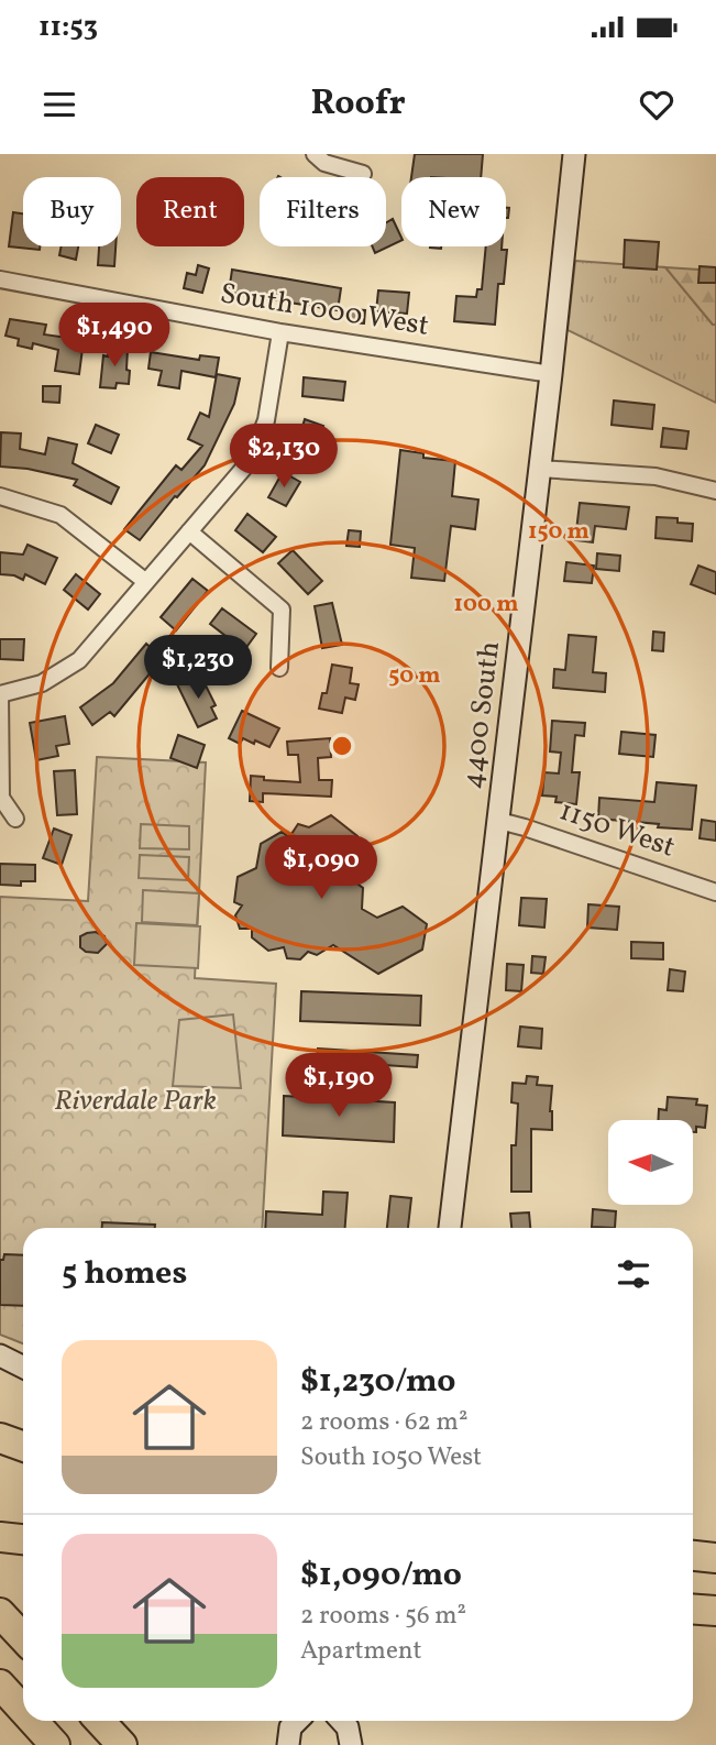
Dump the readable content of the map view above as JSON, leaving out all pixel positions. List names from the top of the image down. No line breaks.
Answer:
{"streets":{"street":["South 1000 West","4400 South","1150 West"]},"crossings":[["South 1000 West","4400 South"],["4400 South","1150 West"]],"parks":["Riverdale Park"],"north":"left","page":{"status":"11:53","header":"Roofr","chip":["Buy","Rent","Filters","New"],"price":["$1,490","$2,130","$1,230","$1,090","$1,190"],"heading":"5 homes","list":[{"name":"$1,230/mo","note":"2 rooms · 62 m² · South 1050 West"},{"name":"$1,090/mo","note":"2 rooms · 56 m² · Apartment"}]},"rings":["150 m","100 m","50 m"]}
